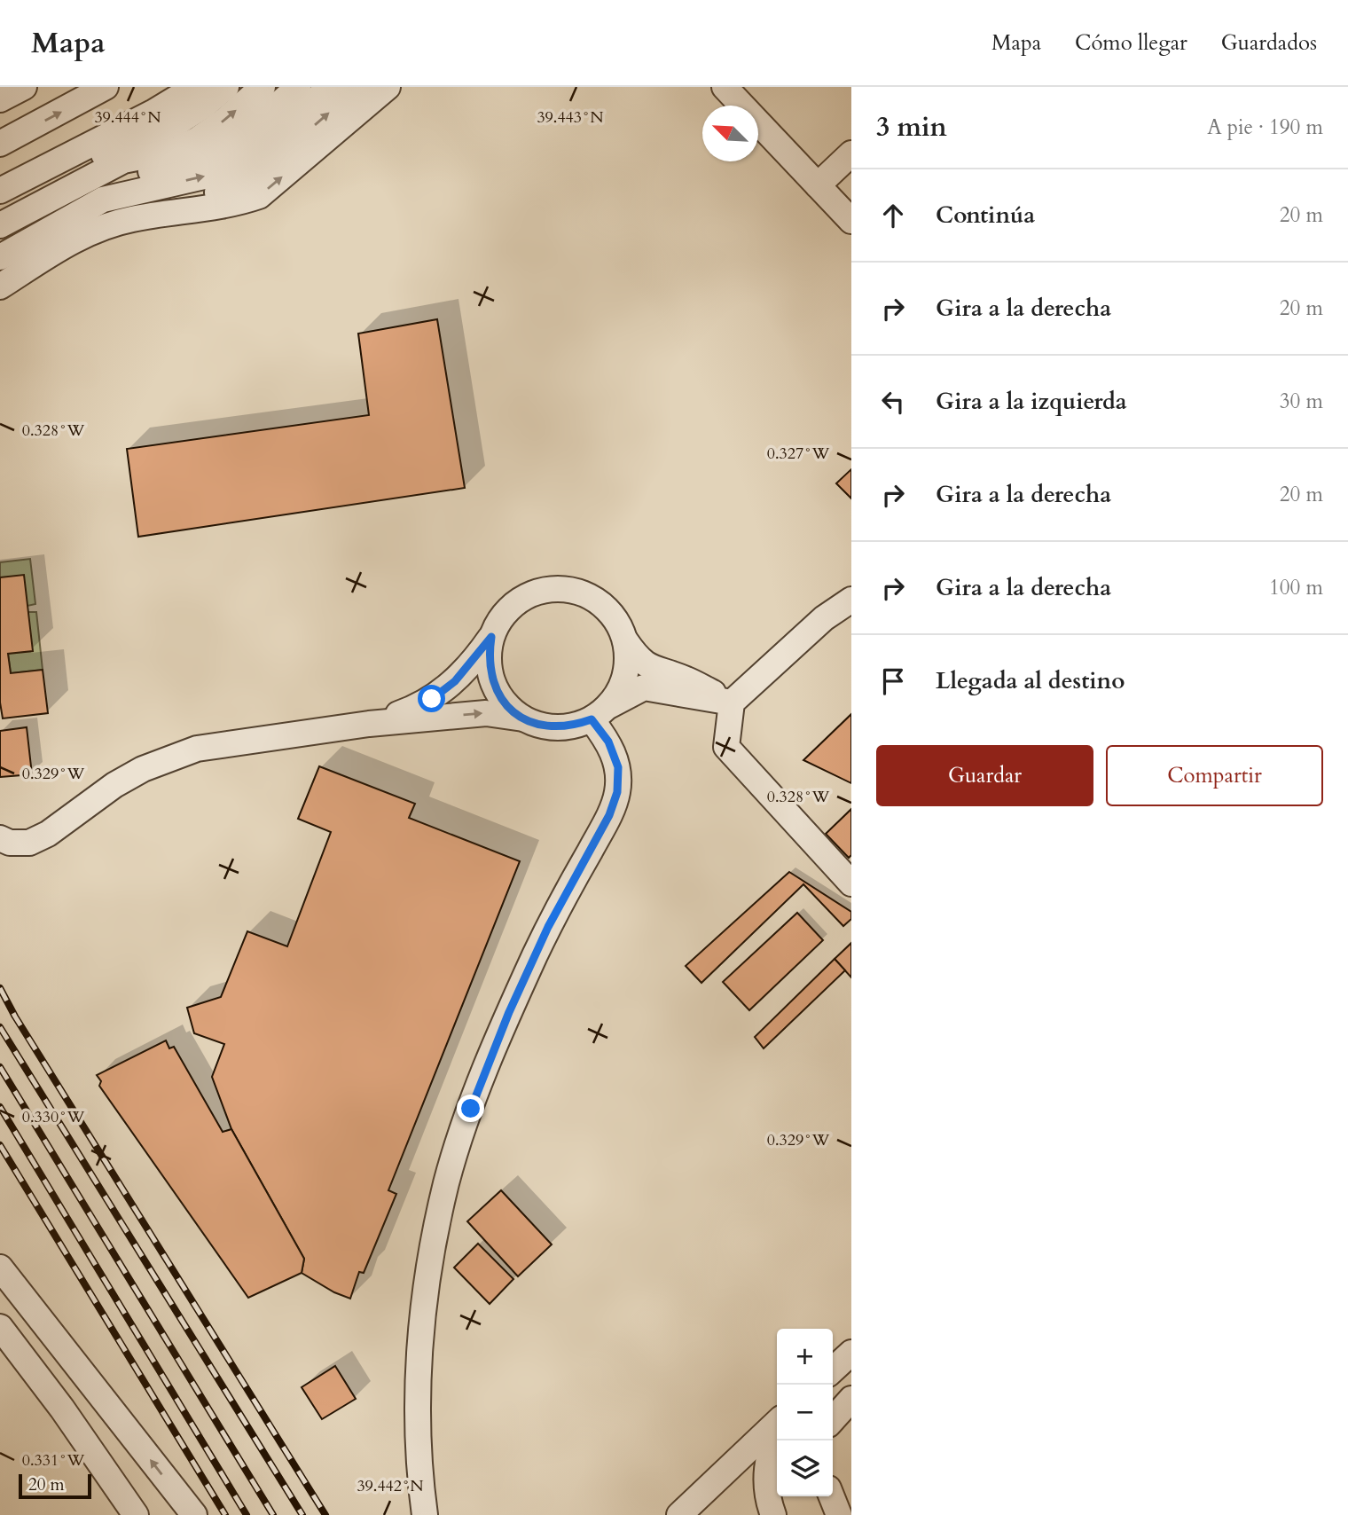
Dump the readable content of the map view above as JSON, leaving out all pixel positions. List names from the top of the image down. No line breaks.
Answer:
{"scale_bar":"20 m","north":"top left","page":{"header":"Mapa","nav":["Mapa","Cómo llegar","Guardados"],"heading":["3 min","A pie · 190 m"],"list":[["Continúa","20 m"],["Gira a la derecha","20 m"],["Gira a la izquierda","30 m"],["Gira a la derecha","20 m"],["Gira a la derecha","100 m"],"Llegada al destino"],"buttons":["Guardar","Compartir"],"map_buttons":["+","−"],"scale":"20 m"},"coordinates":["39.444°N","39.443°N","0.328°W","0.327°W","0.329°W","0.330°W","0.331°W","39.442°N"]}
